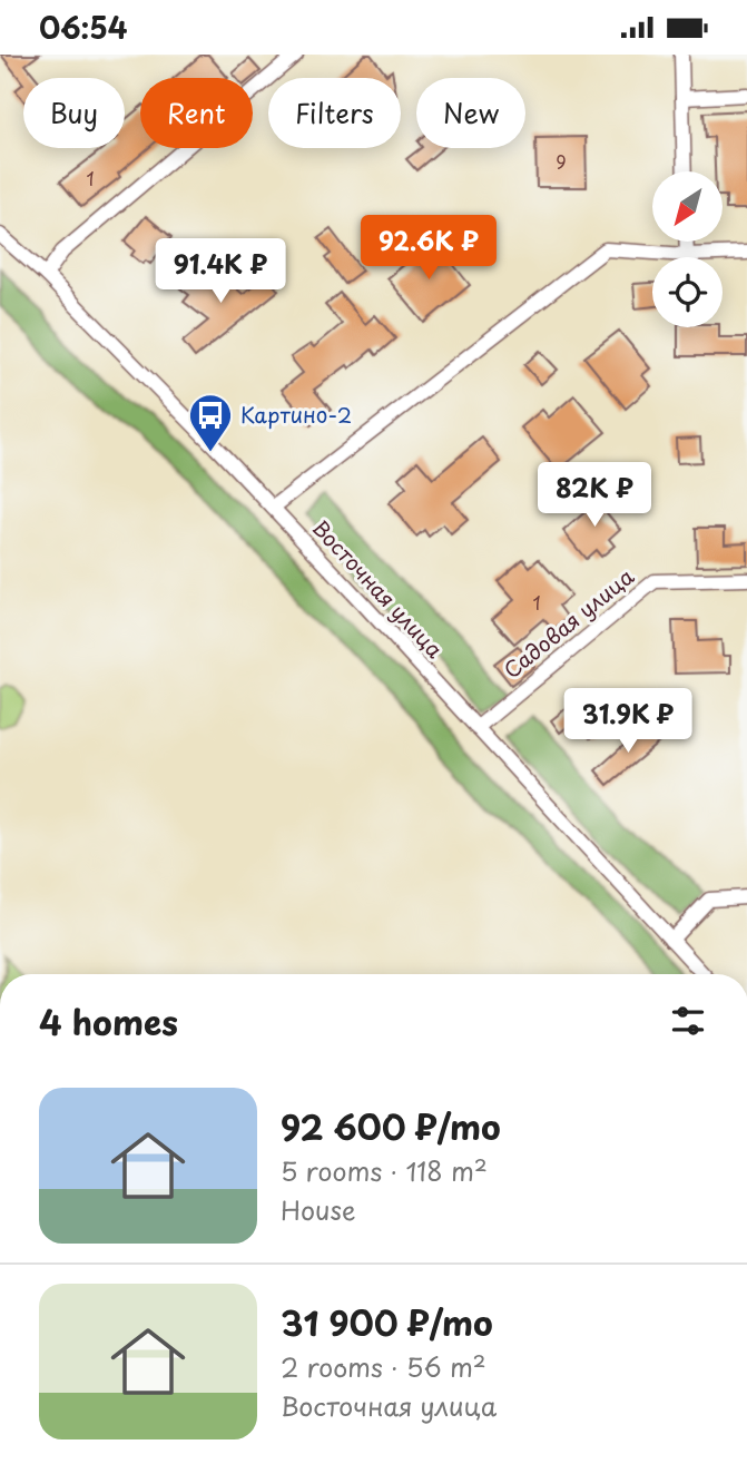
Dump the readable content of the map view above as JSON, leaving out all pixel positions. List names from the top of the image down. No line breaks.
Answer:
{"streets":{"street":["Восточная улица","Садовая улица"]},"crossings":[["Восточная улица","Садовая улица"]],"places":{"bus stop":["Картино-2"]},"house_numbers":["9","1","1"],"north":"bottom left","page":{"status":"06:54","chip":["Buy","Rent","Filters","New"],"price":["92.6K ₽","91.4K ₽","82K ₽","31.9K ₽"],"heading":"4 homes","list":[{"name":"92 600 ₽/mo","note":"5 rooms · 118 m² · House"},{"name":"31 900 ₽/mo","note":"2 rooms · 56 m² · Восточная улица"}]}}
